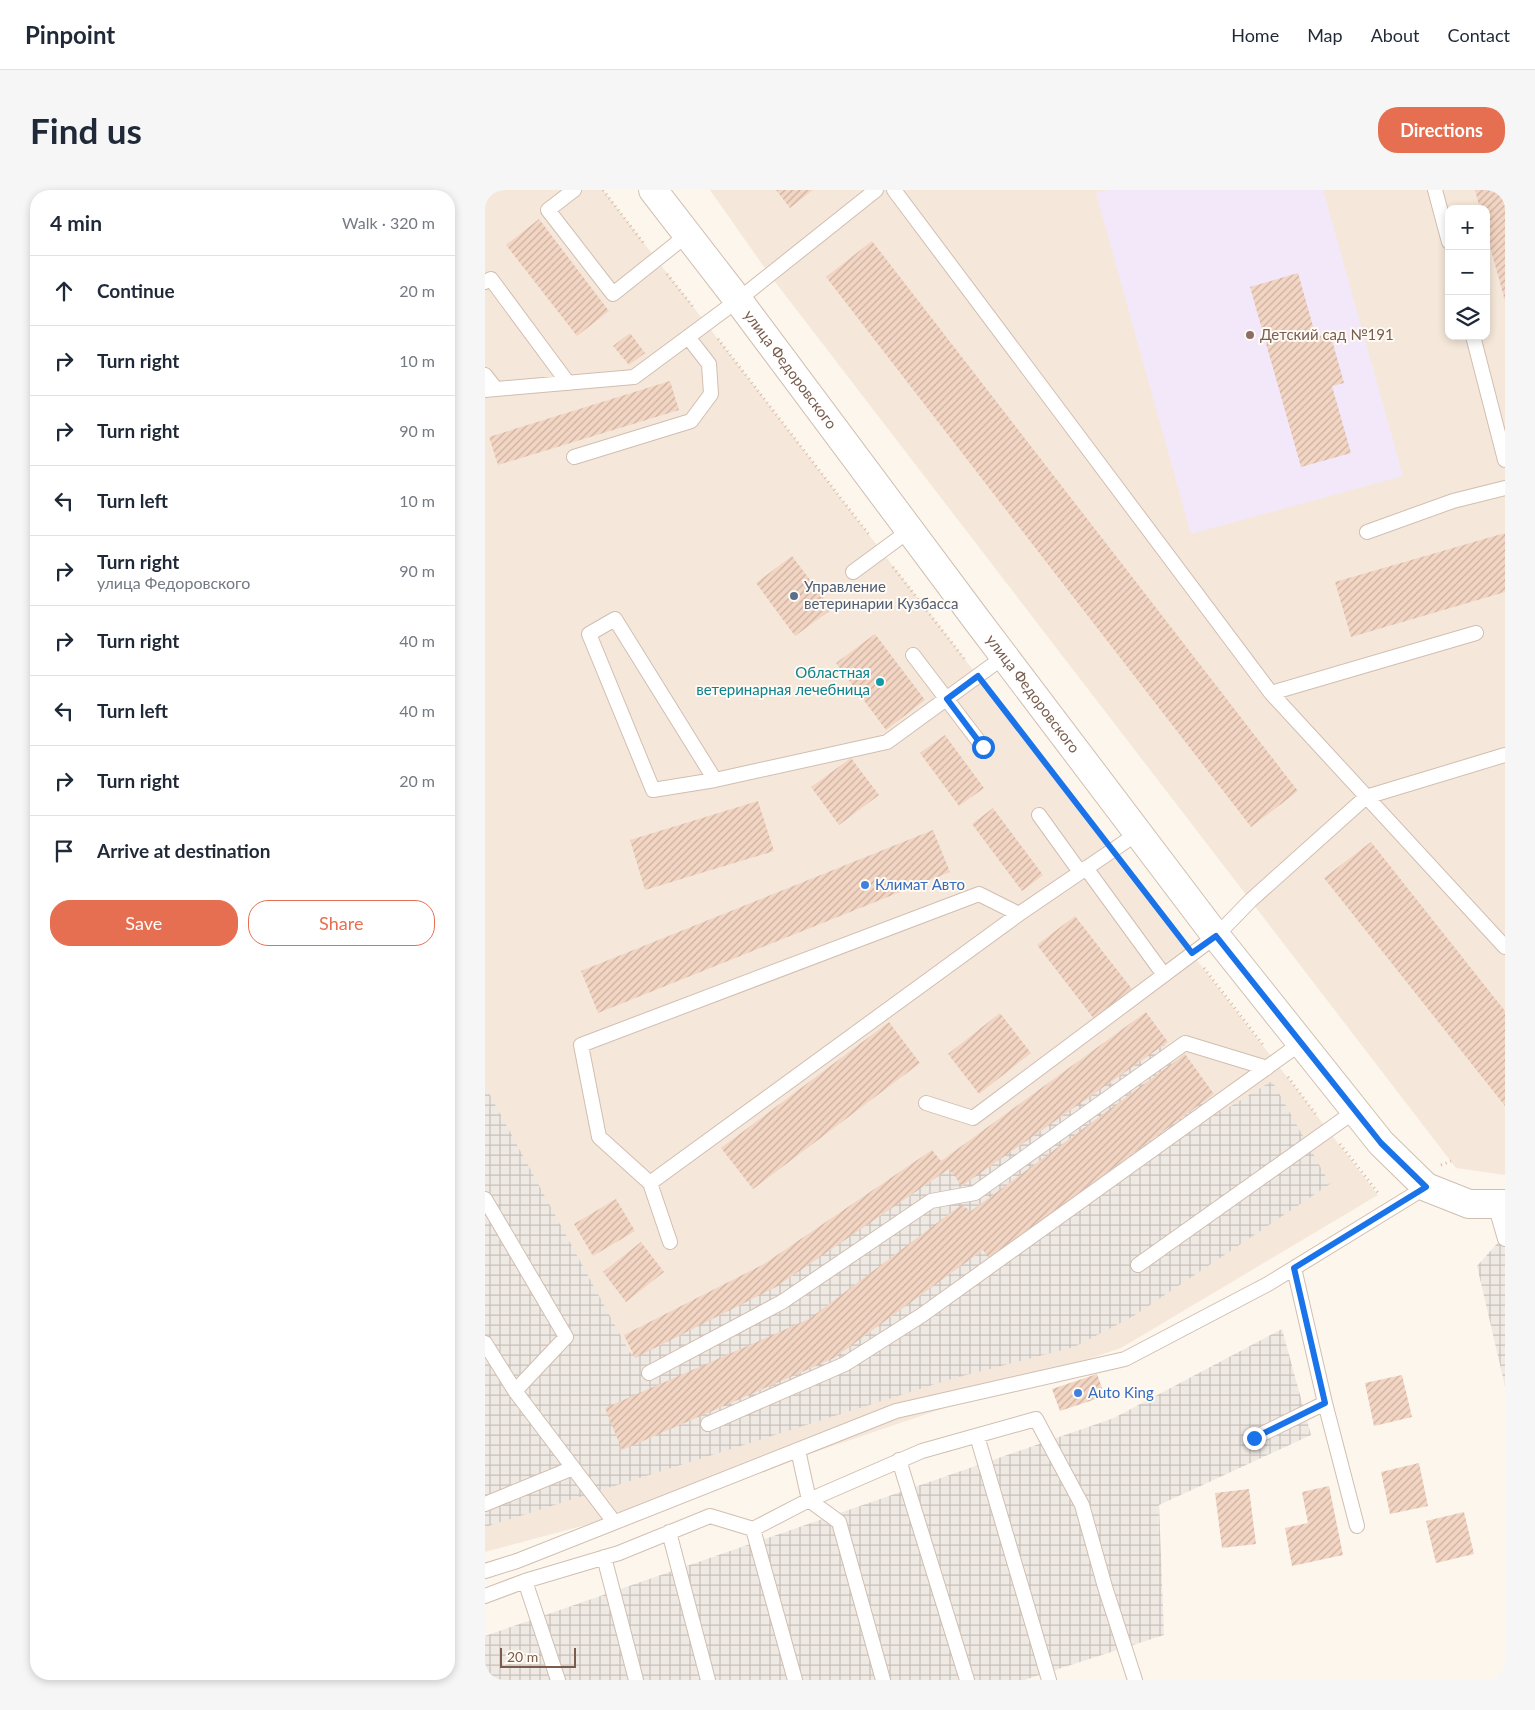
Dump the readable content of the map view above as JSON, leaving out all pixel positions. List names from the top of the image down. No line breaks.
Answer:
{"streets":{"street":["улица Федоровского"]},"places":["Детский сад №191","Управление ветеринарии Кузбасса","Областная ветеринарная лечебница","Климат Авто","Auto King"],"scale_bar":"20 m","page":{"header":"Pinpoint","nav":["Home","Map","About","Contact"],"buttons":["Directions",["Save","Share"]],"title":"Find us","heading":["4 min","Walk · 320 m"],"map_buttons":["+","−"],"list":[["Continue","20 m"],["Turn right","10 m"],["Turn right","90 m"],["Turn left","10 m"],["Turn right","улица Федоровского","90 m"],["Turn right","40 m"],["Turn left","40 m"],["Turn right","20 m"],"Arrive at destination"],"scale":"20 m"}}
